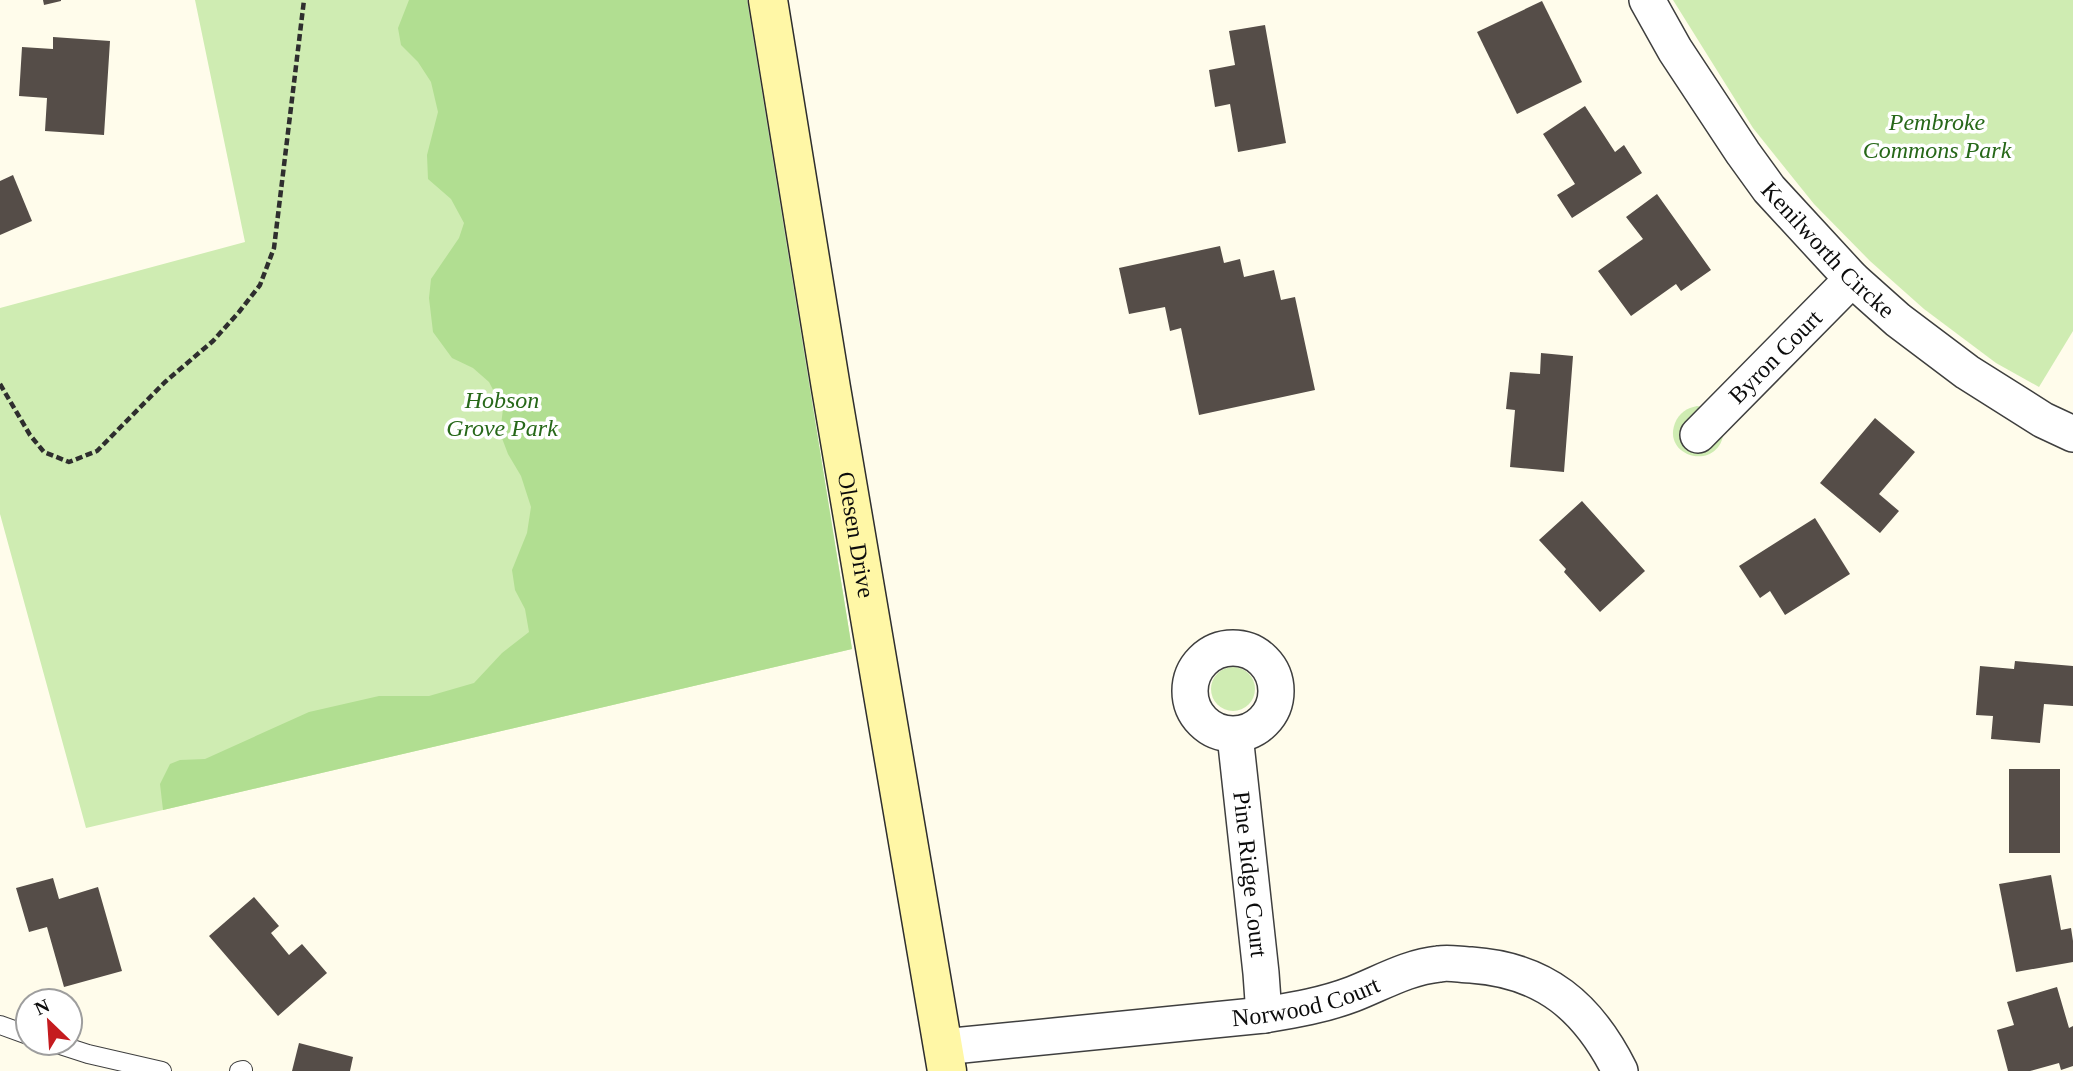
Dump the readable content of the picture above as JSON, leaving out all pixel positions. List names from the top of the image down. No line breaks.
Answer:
{"streets":{"street":["Kenilworth Circke","Byron Court","Olesen Drive","Pine Ridge Court","Norwood Court"]},"crossings":[["Kenilworth Circke","Byron Court"],["Olesen Drive","Norwood Court"],["Pine Ridge Court","Norwood Court"]],"parks":["Pembroke Commons Park","Hobson Grove Park"],"north":"top left"}
